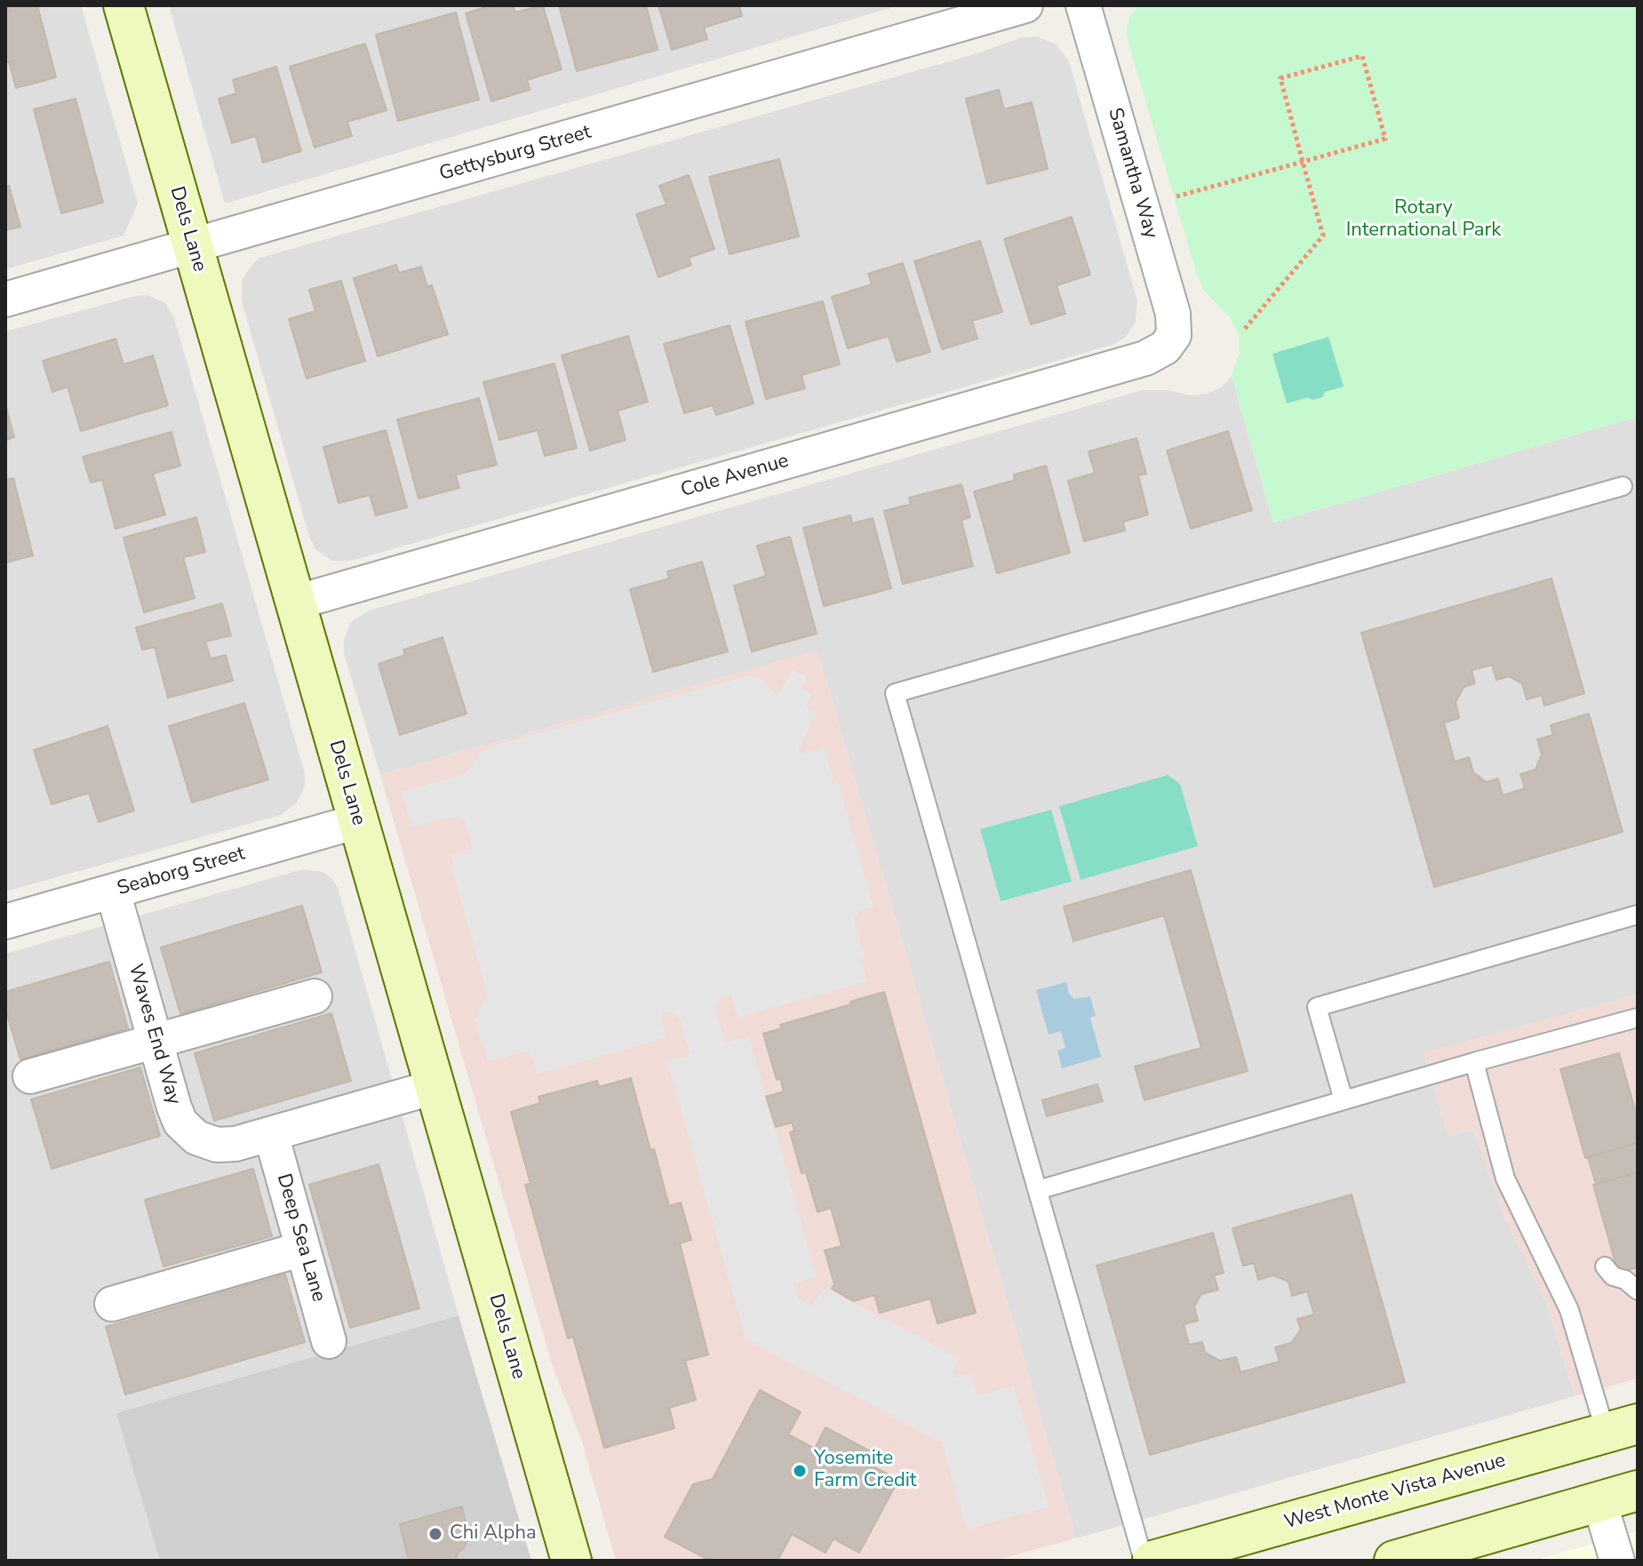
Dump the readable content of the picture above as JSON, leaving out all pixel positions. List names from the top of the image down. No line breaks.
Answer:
{"streets":{"street":["Gettysburg Street","Samantha Way","Dels Lane","Cole Avenue","Seaborg Street","Waves End Way","Deep Sea Lane","West Monte Vista Avenue"]},"crossings":[["Gettysburg Street","Dels Lane"],["Samantha Way","Cole Avenue"],["Dels Lane","Cole Avenue"],["Dels Lane","Seaborg Street"],["Dels Lane","Waves End Way"],["Seaborg Street","Waves End Way"],["Waves End Way","Deep Sea Lane"]],"parks":["Rotary International Park"],"places":["Yosemite Farm Credit","Chi Alpha"]}
